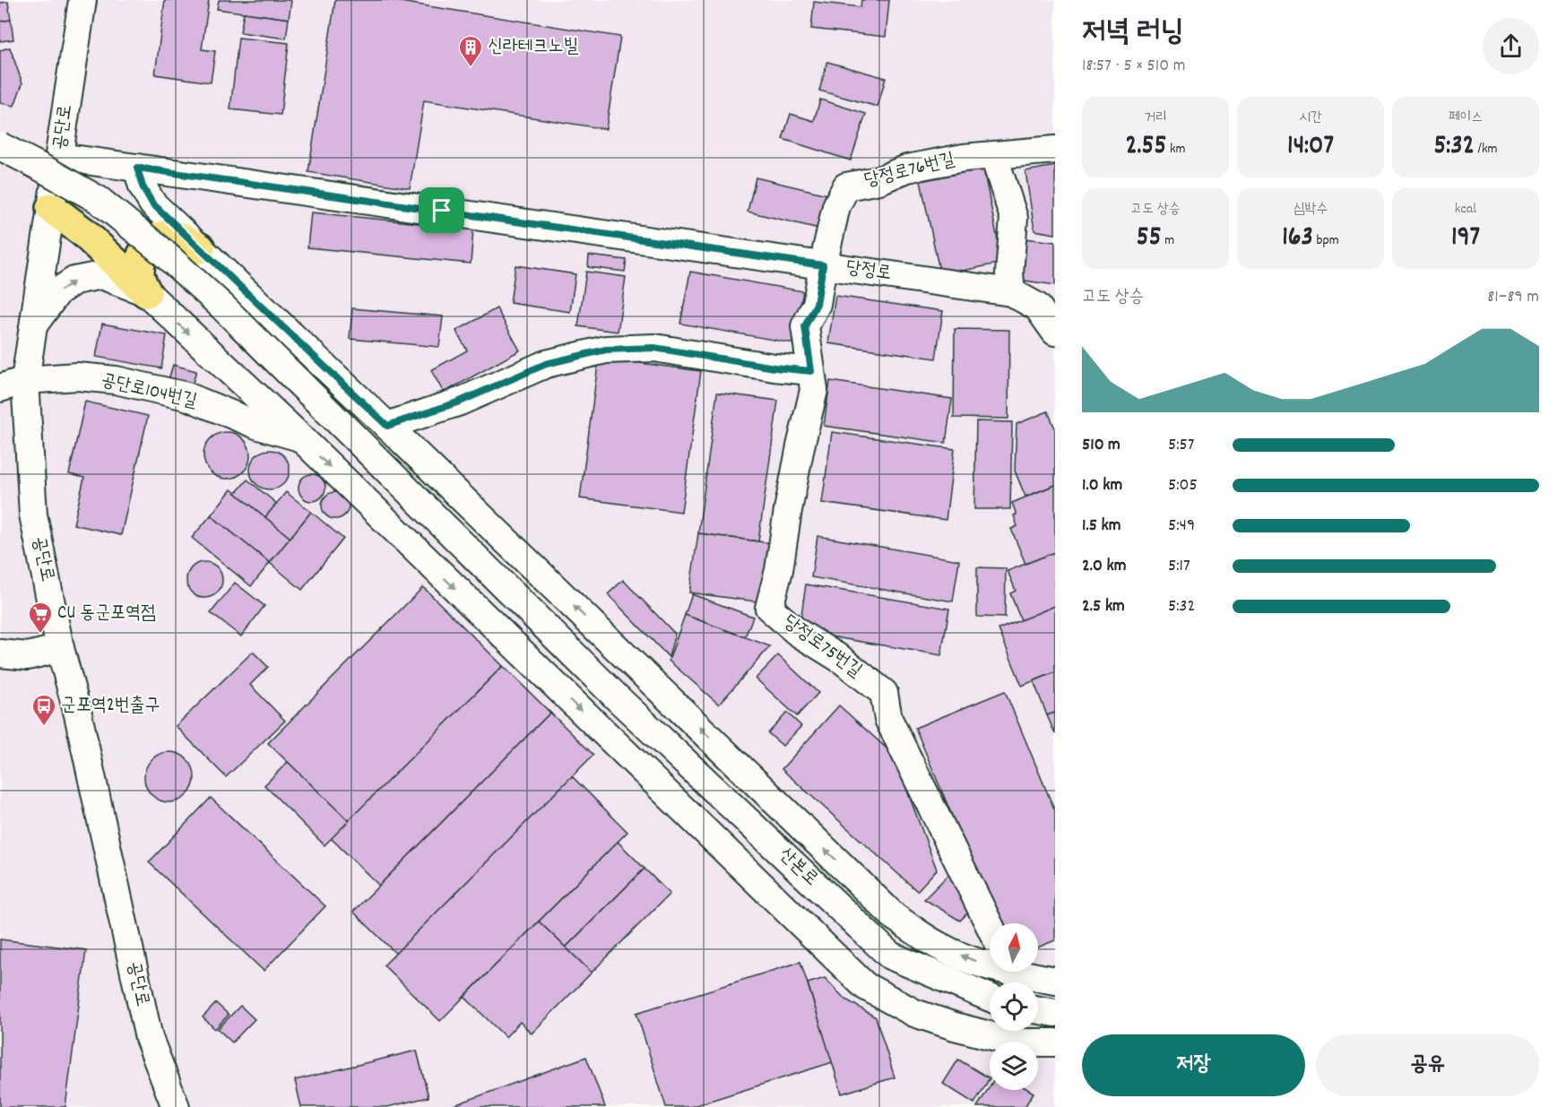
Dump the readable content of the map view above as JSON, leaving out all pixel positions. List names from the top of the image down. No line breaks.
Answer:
{"streets":{"street":["공단로","당정로76번길","당정로","공단로104번길","당정로75번길","산본로"]},"crossings":[["공단로","당정로"],["공단로","공단로104번길"],["당정로76번길","당정로"],["당정로76번길","당정로75번길"],["당정로","당정로75번길"]],"places":{"building":["신라테크노빌"],"supermarket":["CU 동군포역점"],"bus stop":["군포역2번출구"]},"north":"top","page":{"heading":["저녁 러닝","18:57 · 5 × 510 m"],"stats":[["거리","2.55 km"],["시간","14:07"],["페이스","5:32 /km"],["고도 상승","55 m"],["심박수","163 bpm"],["kcal","197"]],"chart":["고도 상승","81–89 m"],"list":[{"name":"510 m","note":"5:57"},{"name":"1.0 km","note":"5:05"},{"name":"1.5 km","note":"5:49"},{"name":"2.0 km","note":"5:17"},{"name":"2.5 km","note":"5:32"}],"buttons":["저장","공유"]}}
